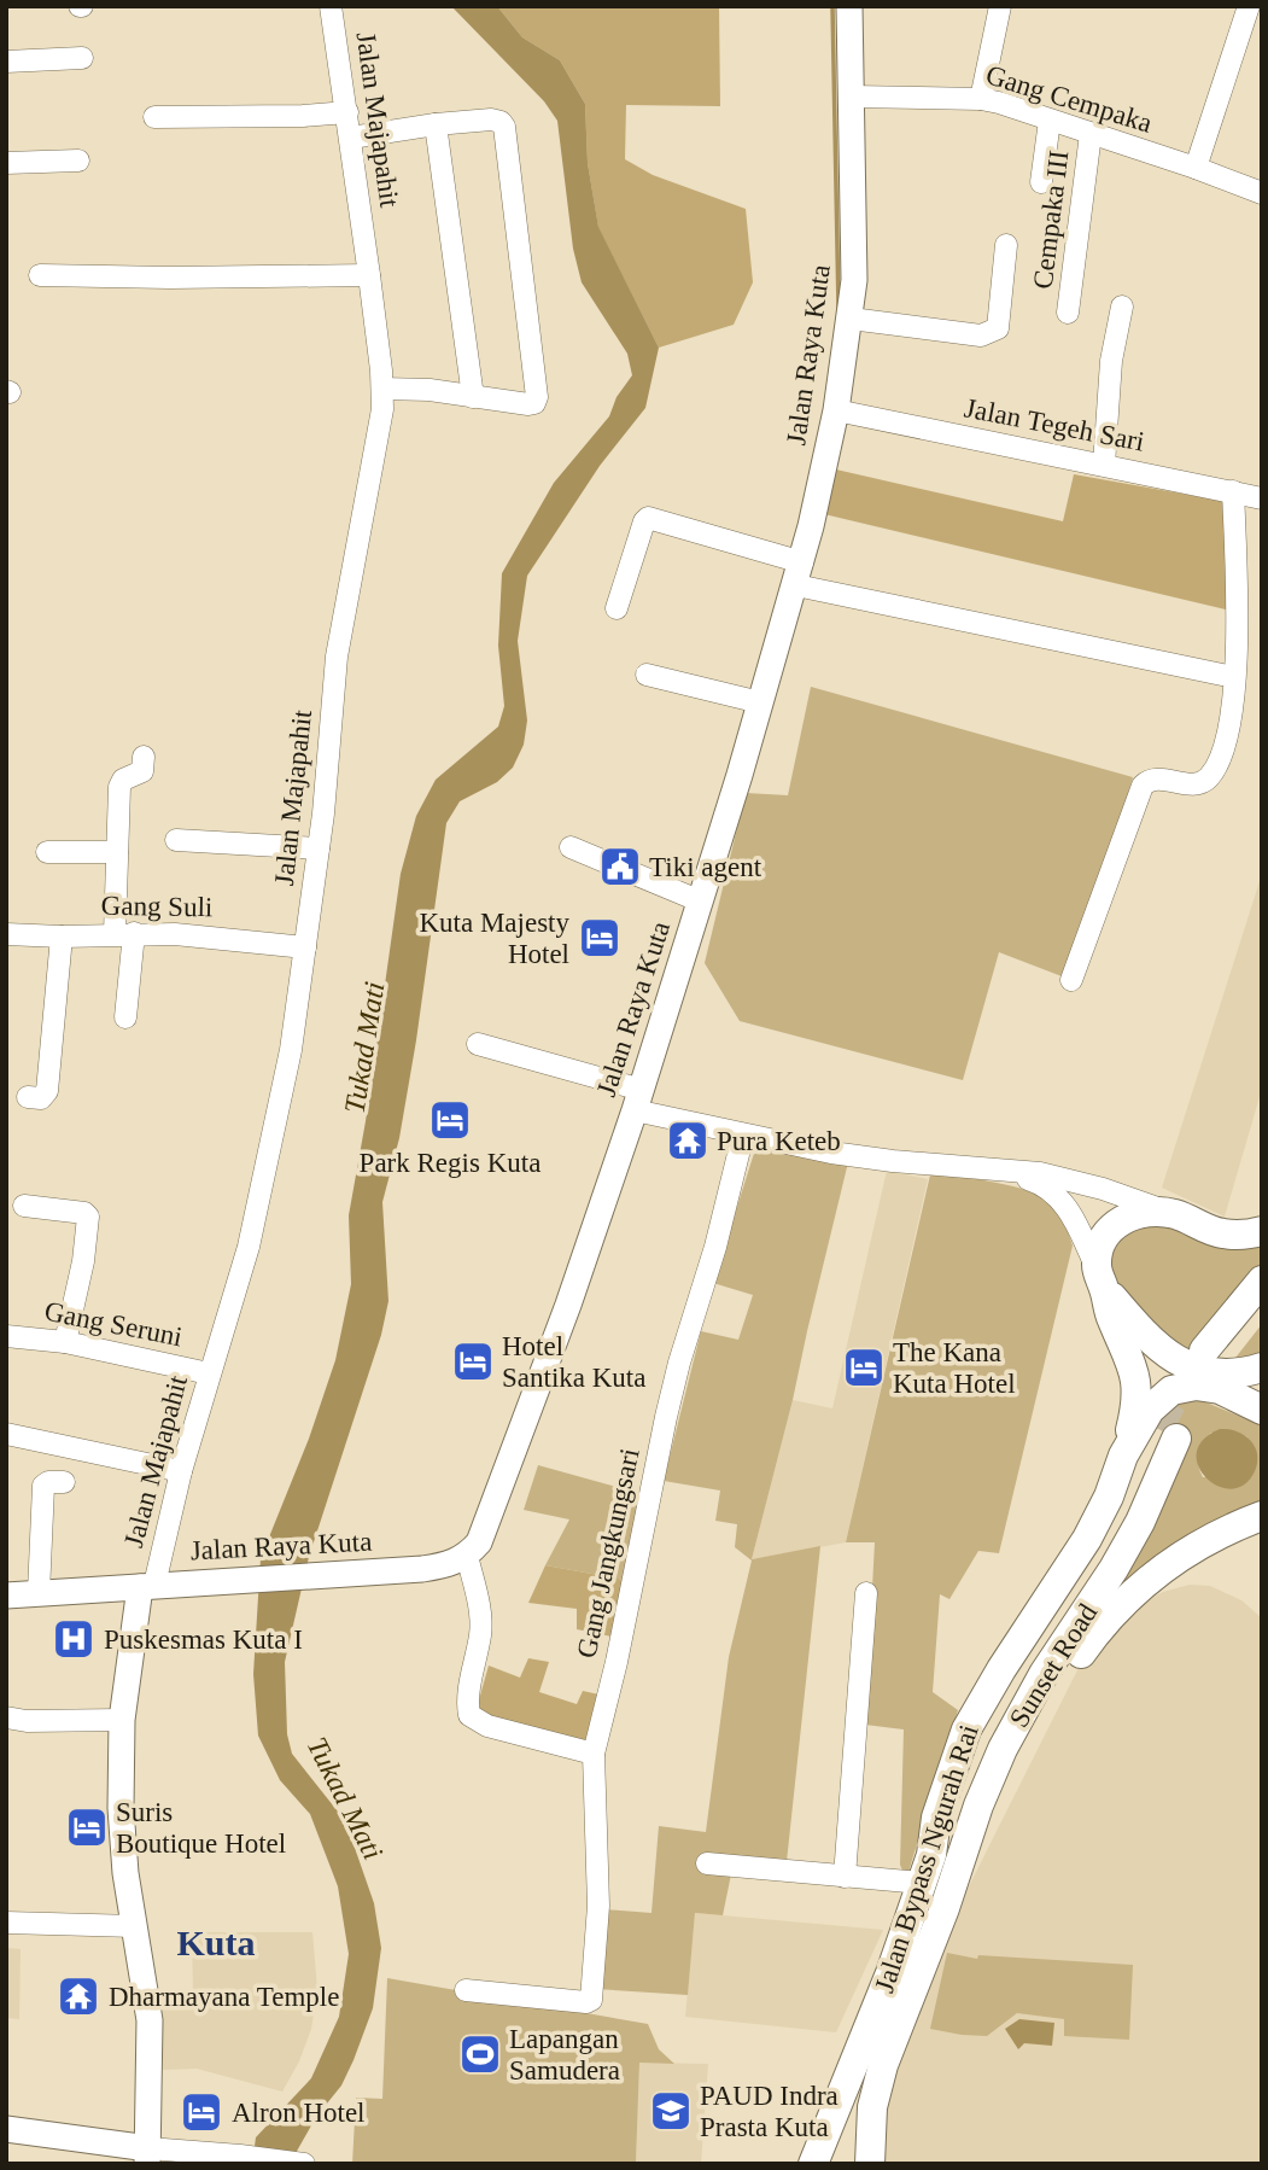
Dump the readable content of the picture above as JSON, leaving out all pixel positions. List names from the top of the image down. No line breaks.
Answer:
{"streets":{"highway":["Sunset Road","Jalan Bypass Ngurah Rai"],"main road":["Jalan Raya Kuta"],"street":["Gang Cempaka","Jalan Majapahit","Cempaka III","Jalan Tegeh Sari","Gang Suli","Gang Seruni","Gang Jangkungsari"]},"crossings":[["Gang Cempaka","Cempaka III"],["Gang Cempaka","Jalan Raya Kuta"],["Jalan Majapahit","Jalan Raya Kuta"],["Jalan Majapahit","Gang Suli"],["Jalan Majapahit","Gang Seruni"],["Jalan Raya Kuta","Jalan Tegeh Sari"],["Sunset Road","Jalan Bypass Ngurah Rai"]],"districts":["Kuta"],"water":["Tukad Mati"],"places":{"public building":["Tiki agent"],"hotel":["Kuta Majesty Hotel","Park Regis Kuta","Hotel Santika Kuta","The Kana Kuta Hotel","Suris Boutique Hotel","Alron Hotel"],"temple":["Pura Keteb","Dharmayana Temple"],"hospital":["Puskesmas Kuta I"],"sports":["Lapangan Samudera"],"school or university":["PAUD Indra Prasta Kuta"]}}
